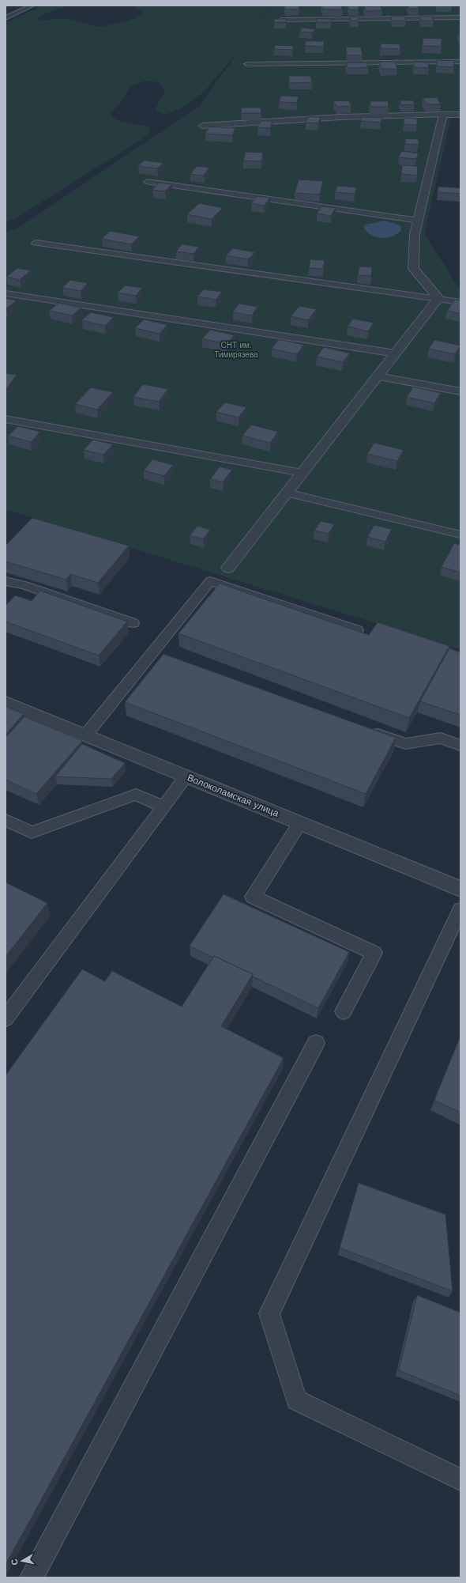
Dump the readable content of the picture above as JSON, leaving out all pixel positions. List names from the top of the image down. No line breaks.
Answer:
{"streets":{"street":["Волоколамская улица"]},"parks":["СНТ им. Тимирязева"],"north":"left"}
